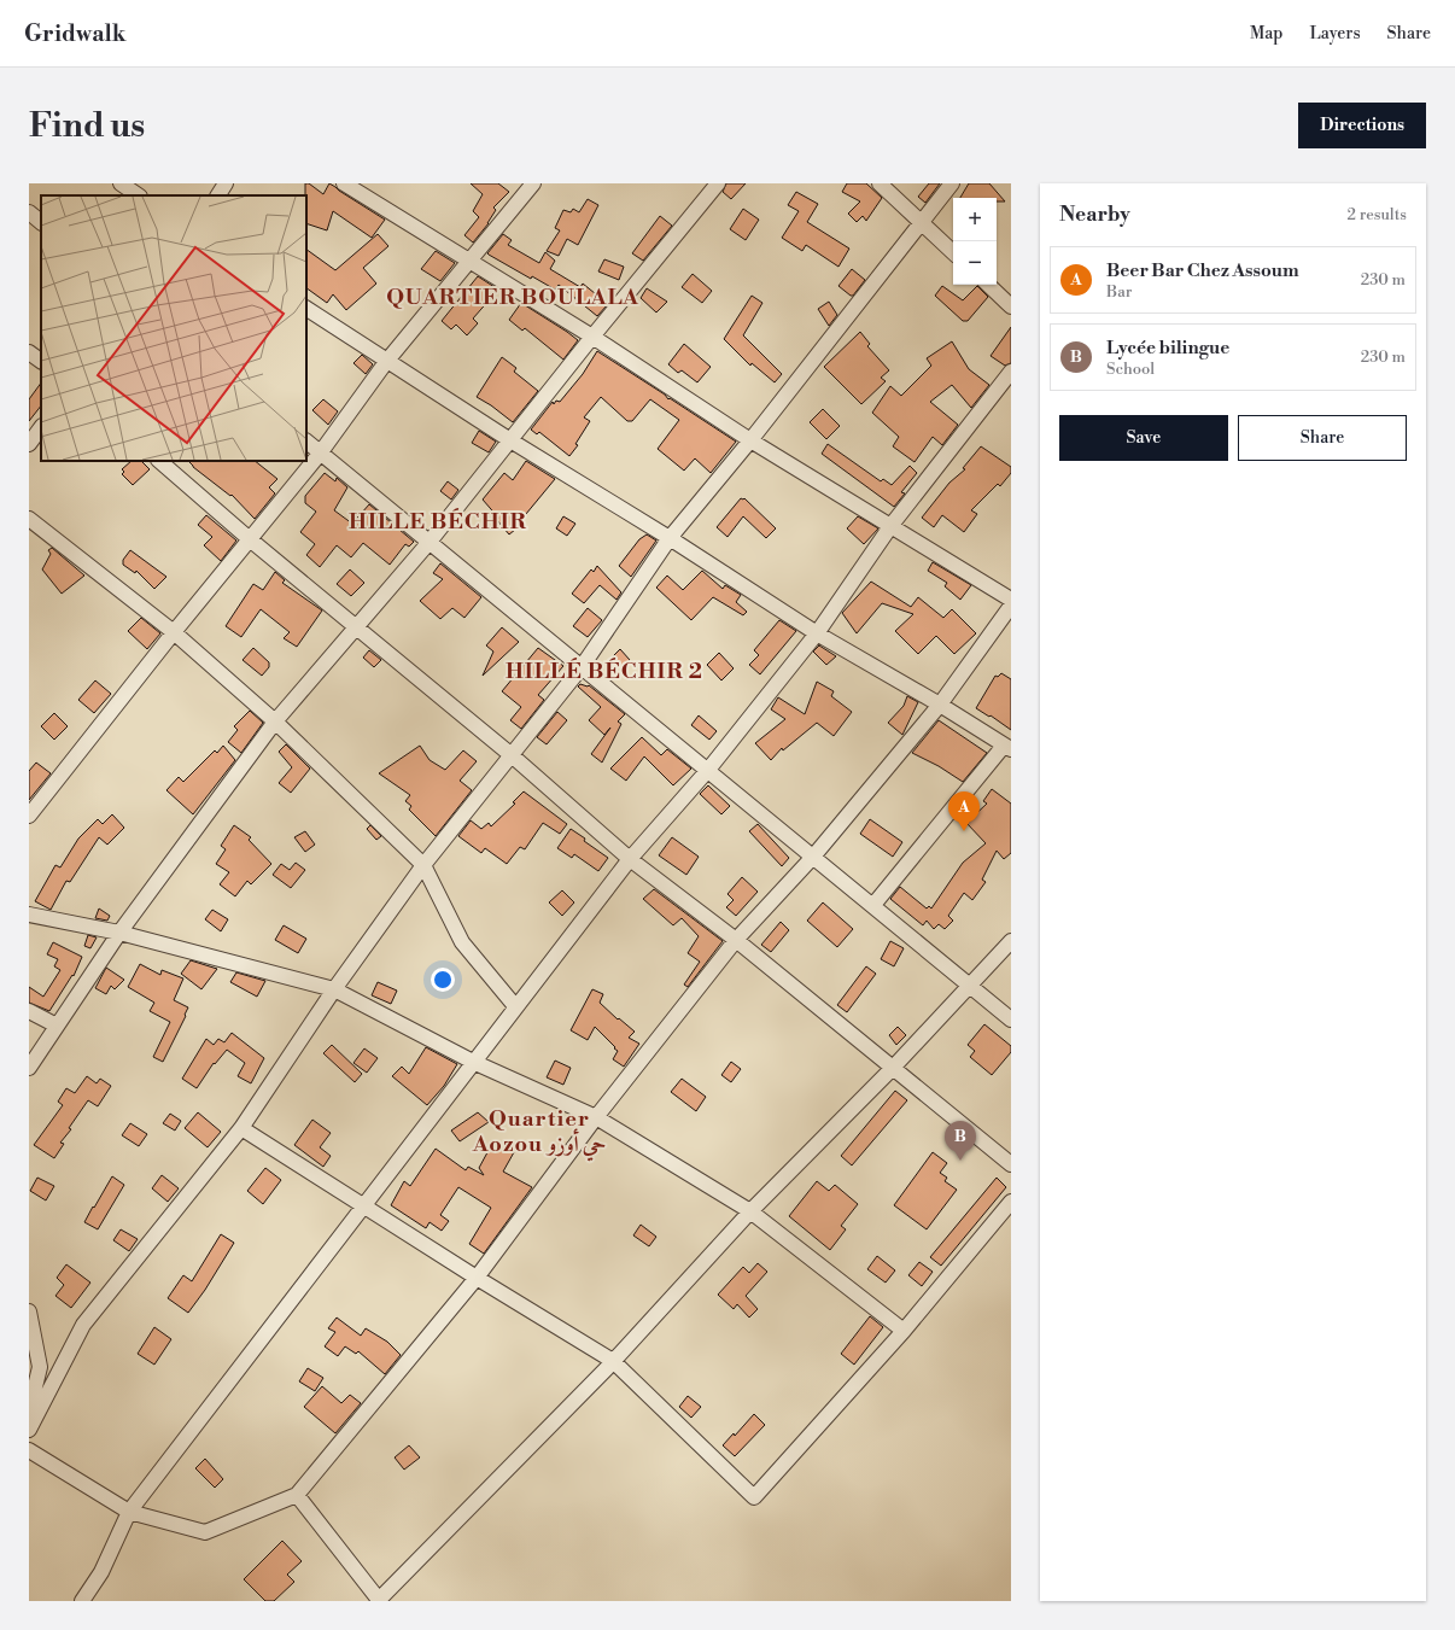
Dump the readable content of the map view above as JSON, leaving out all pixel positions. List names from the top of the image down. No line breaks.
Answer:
{"districts":["QUARTIER BOULALA","HILLE BÉCHIR","HILLÉ BÉCHIR 2","Quartier Aozou حي أوزو"],"page":{"header":"Gridwalk","nav":["Map","Layers","Share"],"buttons":["Directions",["Save","Share"]],"title":"Find us","heading":["Nearby","2 results"],"map_buttons":["+","−"],"list":[{"mark":"A","name":"Beer Bar Chez Assoum","note":"Bar","value":"230 m"},{"mark":"B","name":"Lycée bilingue","note":"School","value":"230 m"}],"pins":["A","B"]}}
